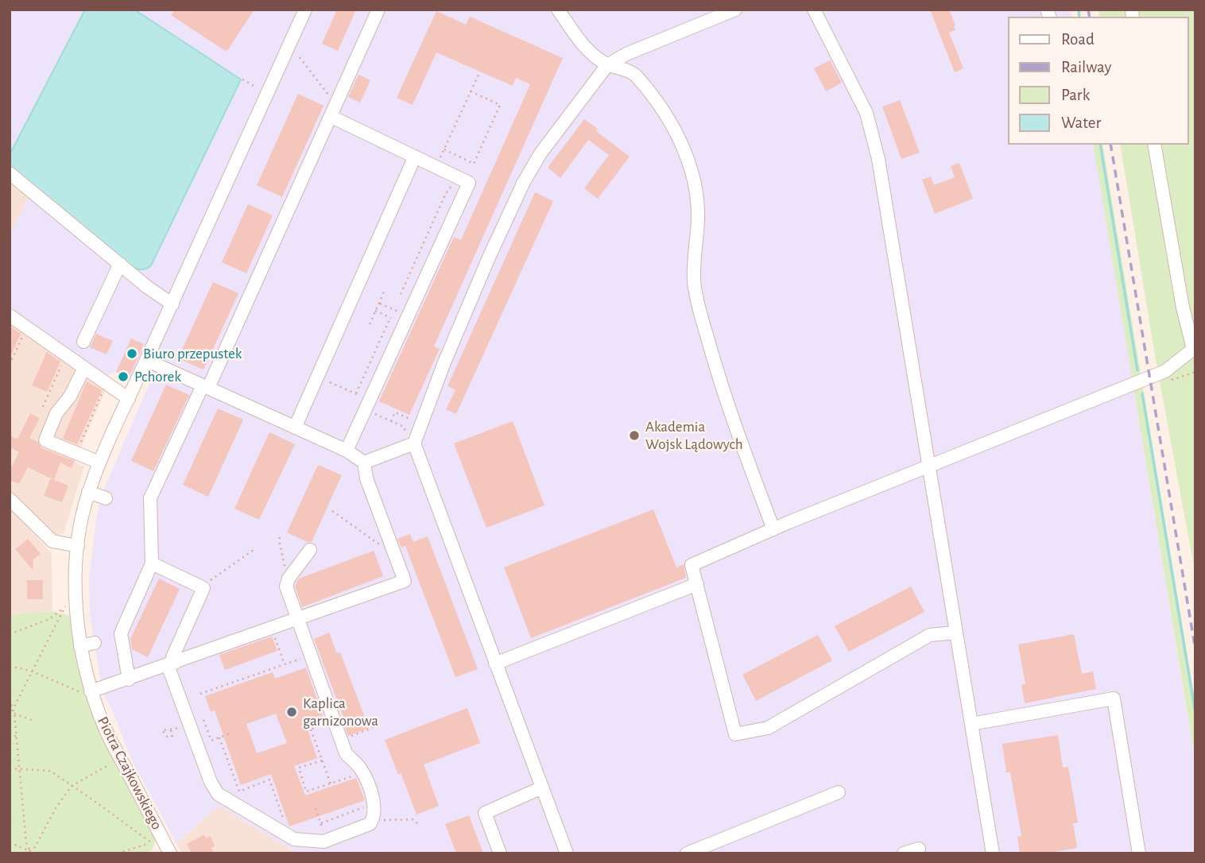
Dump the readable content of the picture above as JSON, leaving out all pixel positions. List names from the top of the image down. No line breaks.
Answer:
{"streets":{"street":["Piotra Czajkowskiego"]},"places":["Biuro przepustek","Pchorek","Akademia Wojsk Lądowych","Kaplica garnizonowa"],"legend":["Road","Railway","Park","Water"]}
